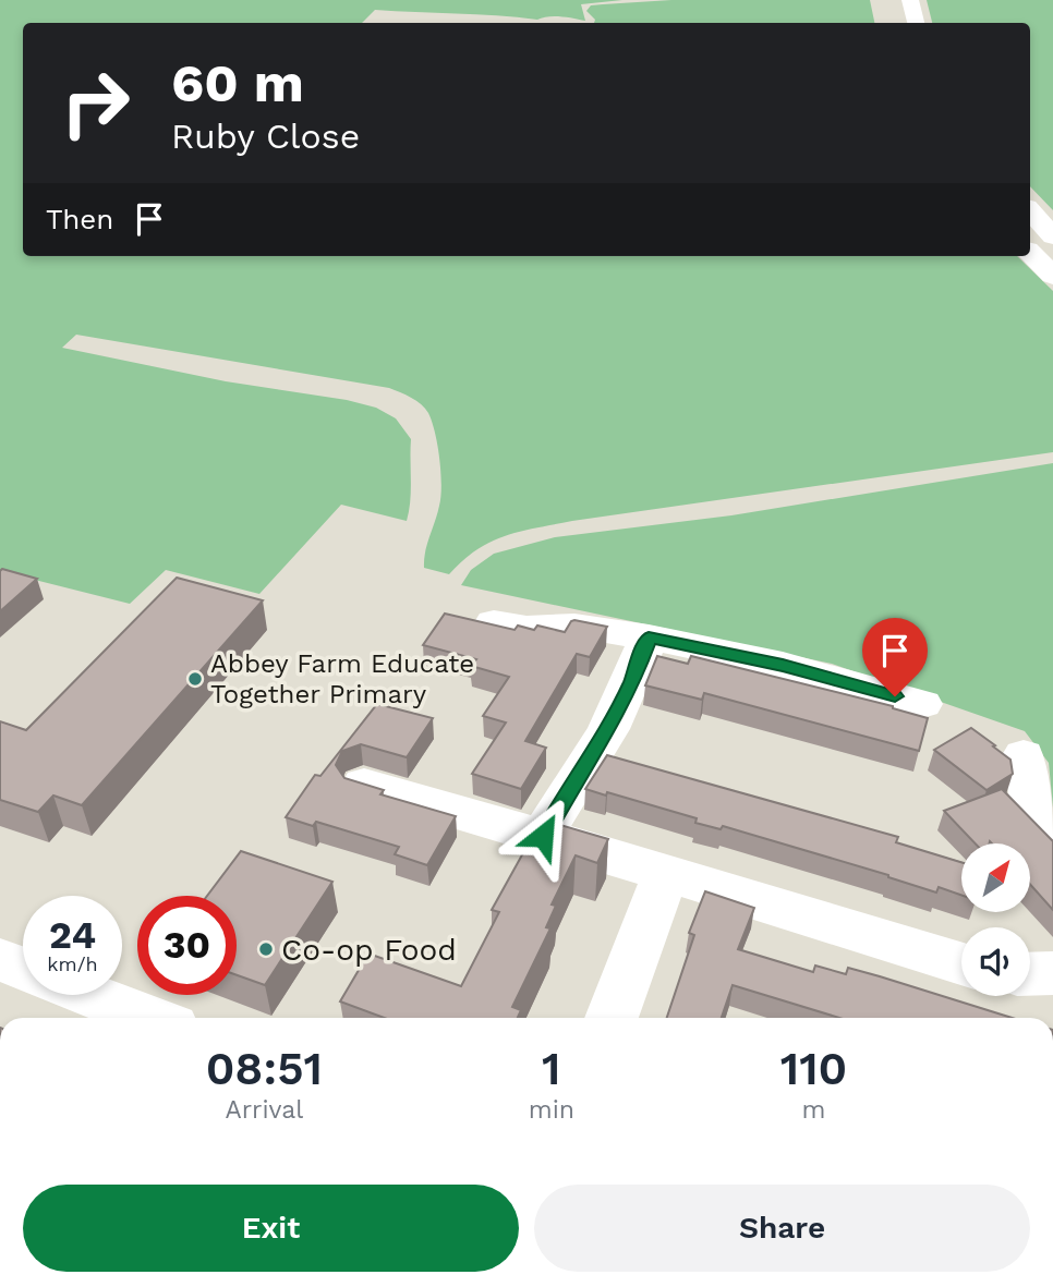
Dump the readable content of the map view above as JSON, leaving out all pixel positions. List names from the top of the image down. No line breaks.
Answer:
{"places":["Abbey Farm Educate Together Primary","Co-op Food"],"north":"top right","page":{"turn":["60 m","Ruby Close"],"then":"Then","speed":"24 km/h","limit":"30","eta":["08:51","Arrival","1","min","110","m"],"buttons":["Exit","Share"]}}
